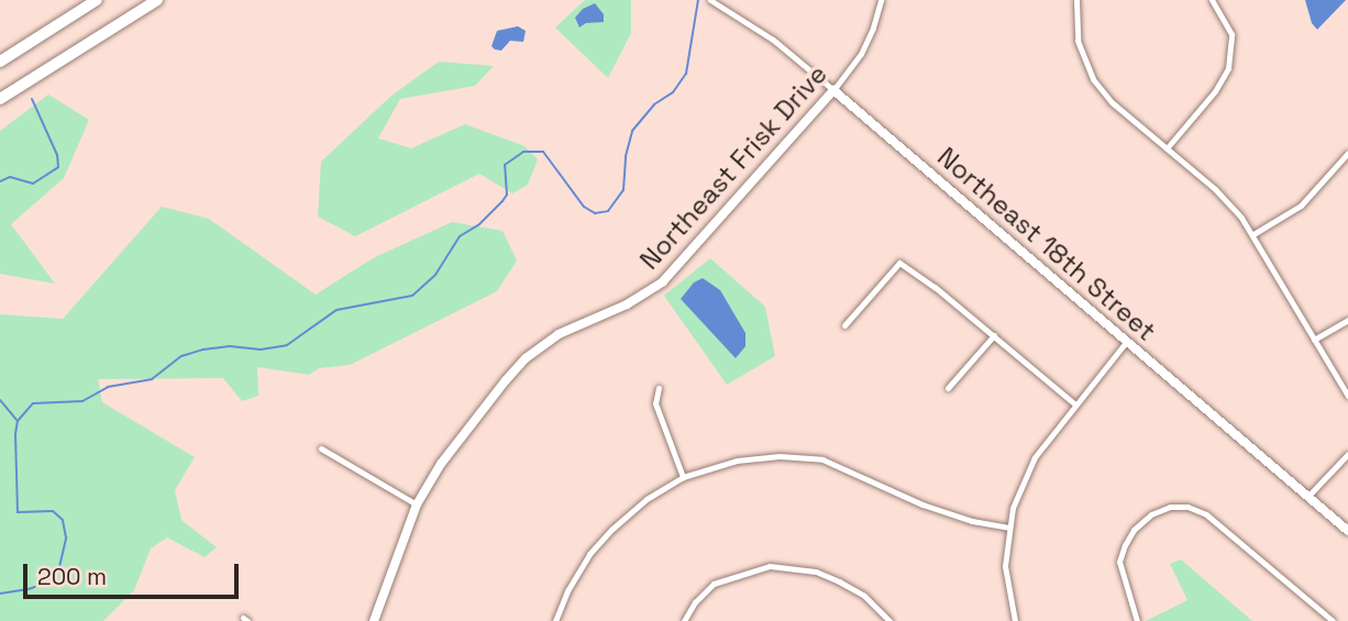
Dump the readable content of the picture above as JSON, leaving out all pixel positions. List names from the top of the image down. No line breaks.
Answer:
{"streets":{"street":["Northeast Frisk Drive","Northeast 18th Street"]},"crossings":[["Northeast Frisk Drive","Northeast 18th Street"]],"scale_bar":"200 m"}
